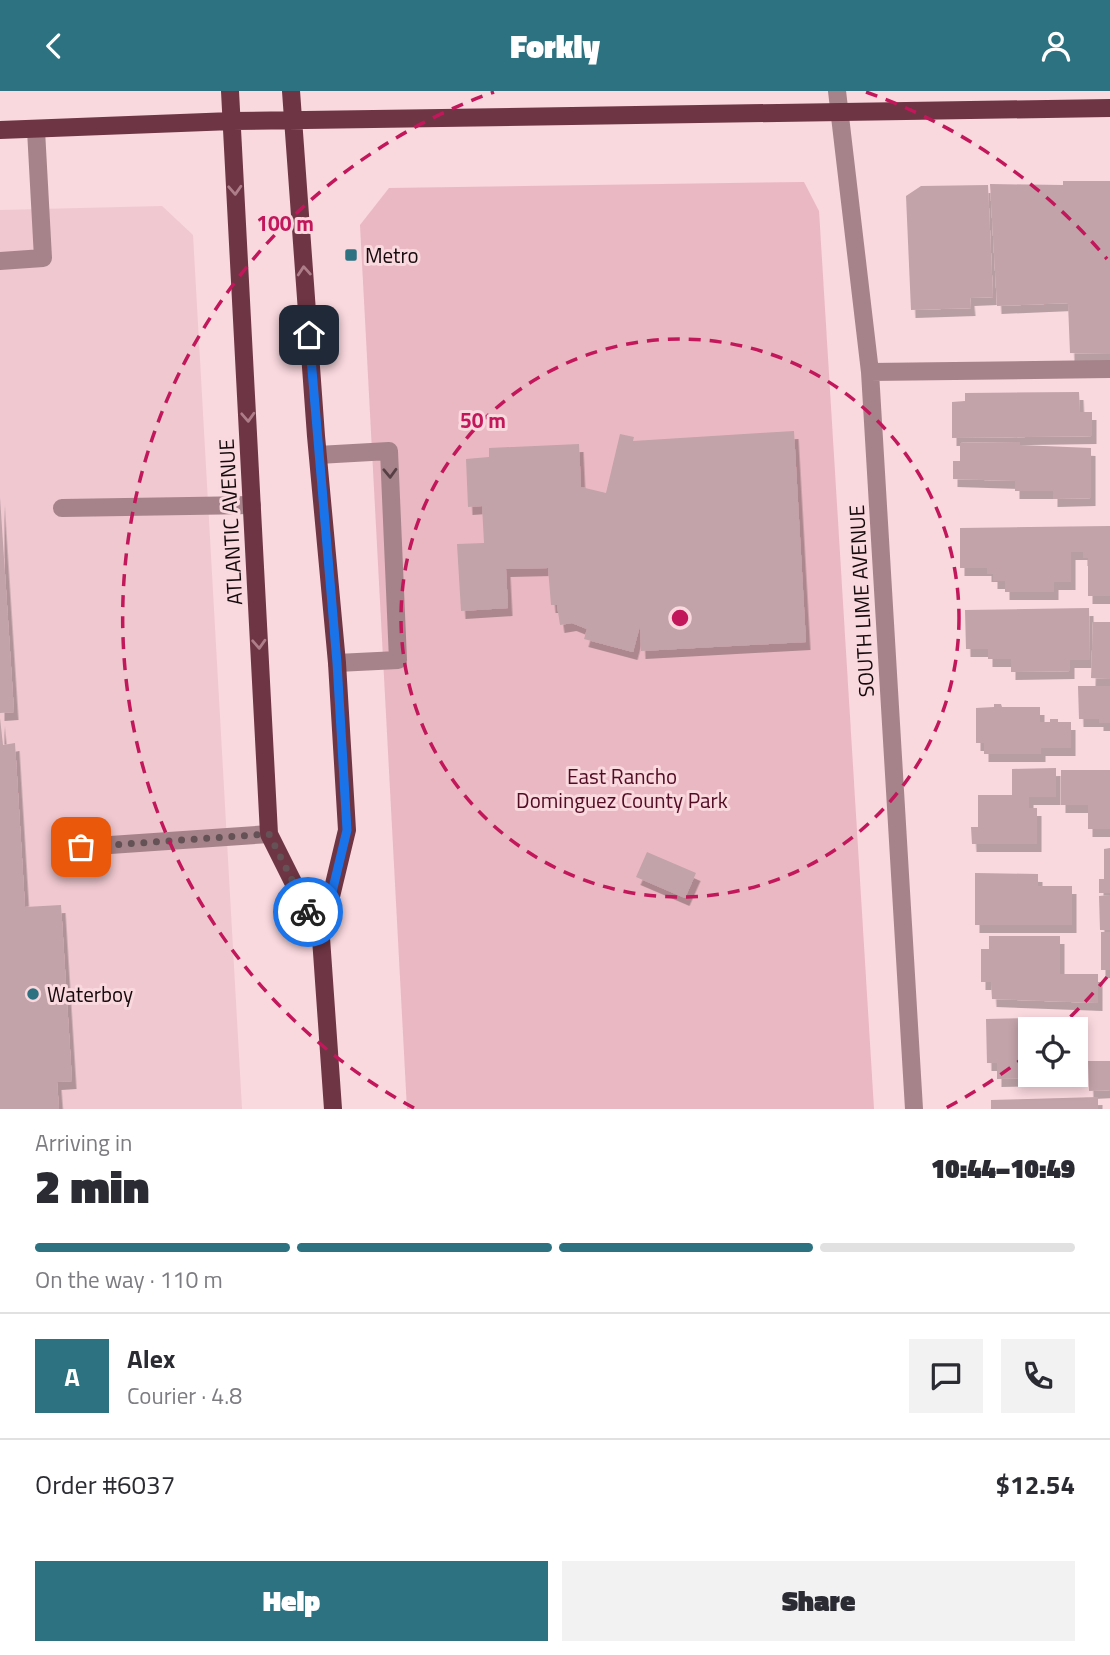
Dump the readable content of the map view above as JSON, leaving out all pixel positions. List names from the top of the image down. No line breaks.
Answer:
{"streets":{"main road":["ATLANTIC AVENUE"],"street":["SOUTH LIME AVENUE"]},"parks":["East Rancho Dominguez County Park"],"places":{"transit":["Metro"],"other":["Waterboy"]},"page":{"header":"Forkly","heading":["2 min","Arriving in","10:44–10:49"],"panel":["Alex","Courier · 4.8","Order #6037","$12.54"],"bar":"On the way · 110 m","round":"A","buttons":["Help","Share"]},"rings":["100 m","50 m"]}
